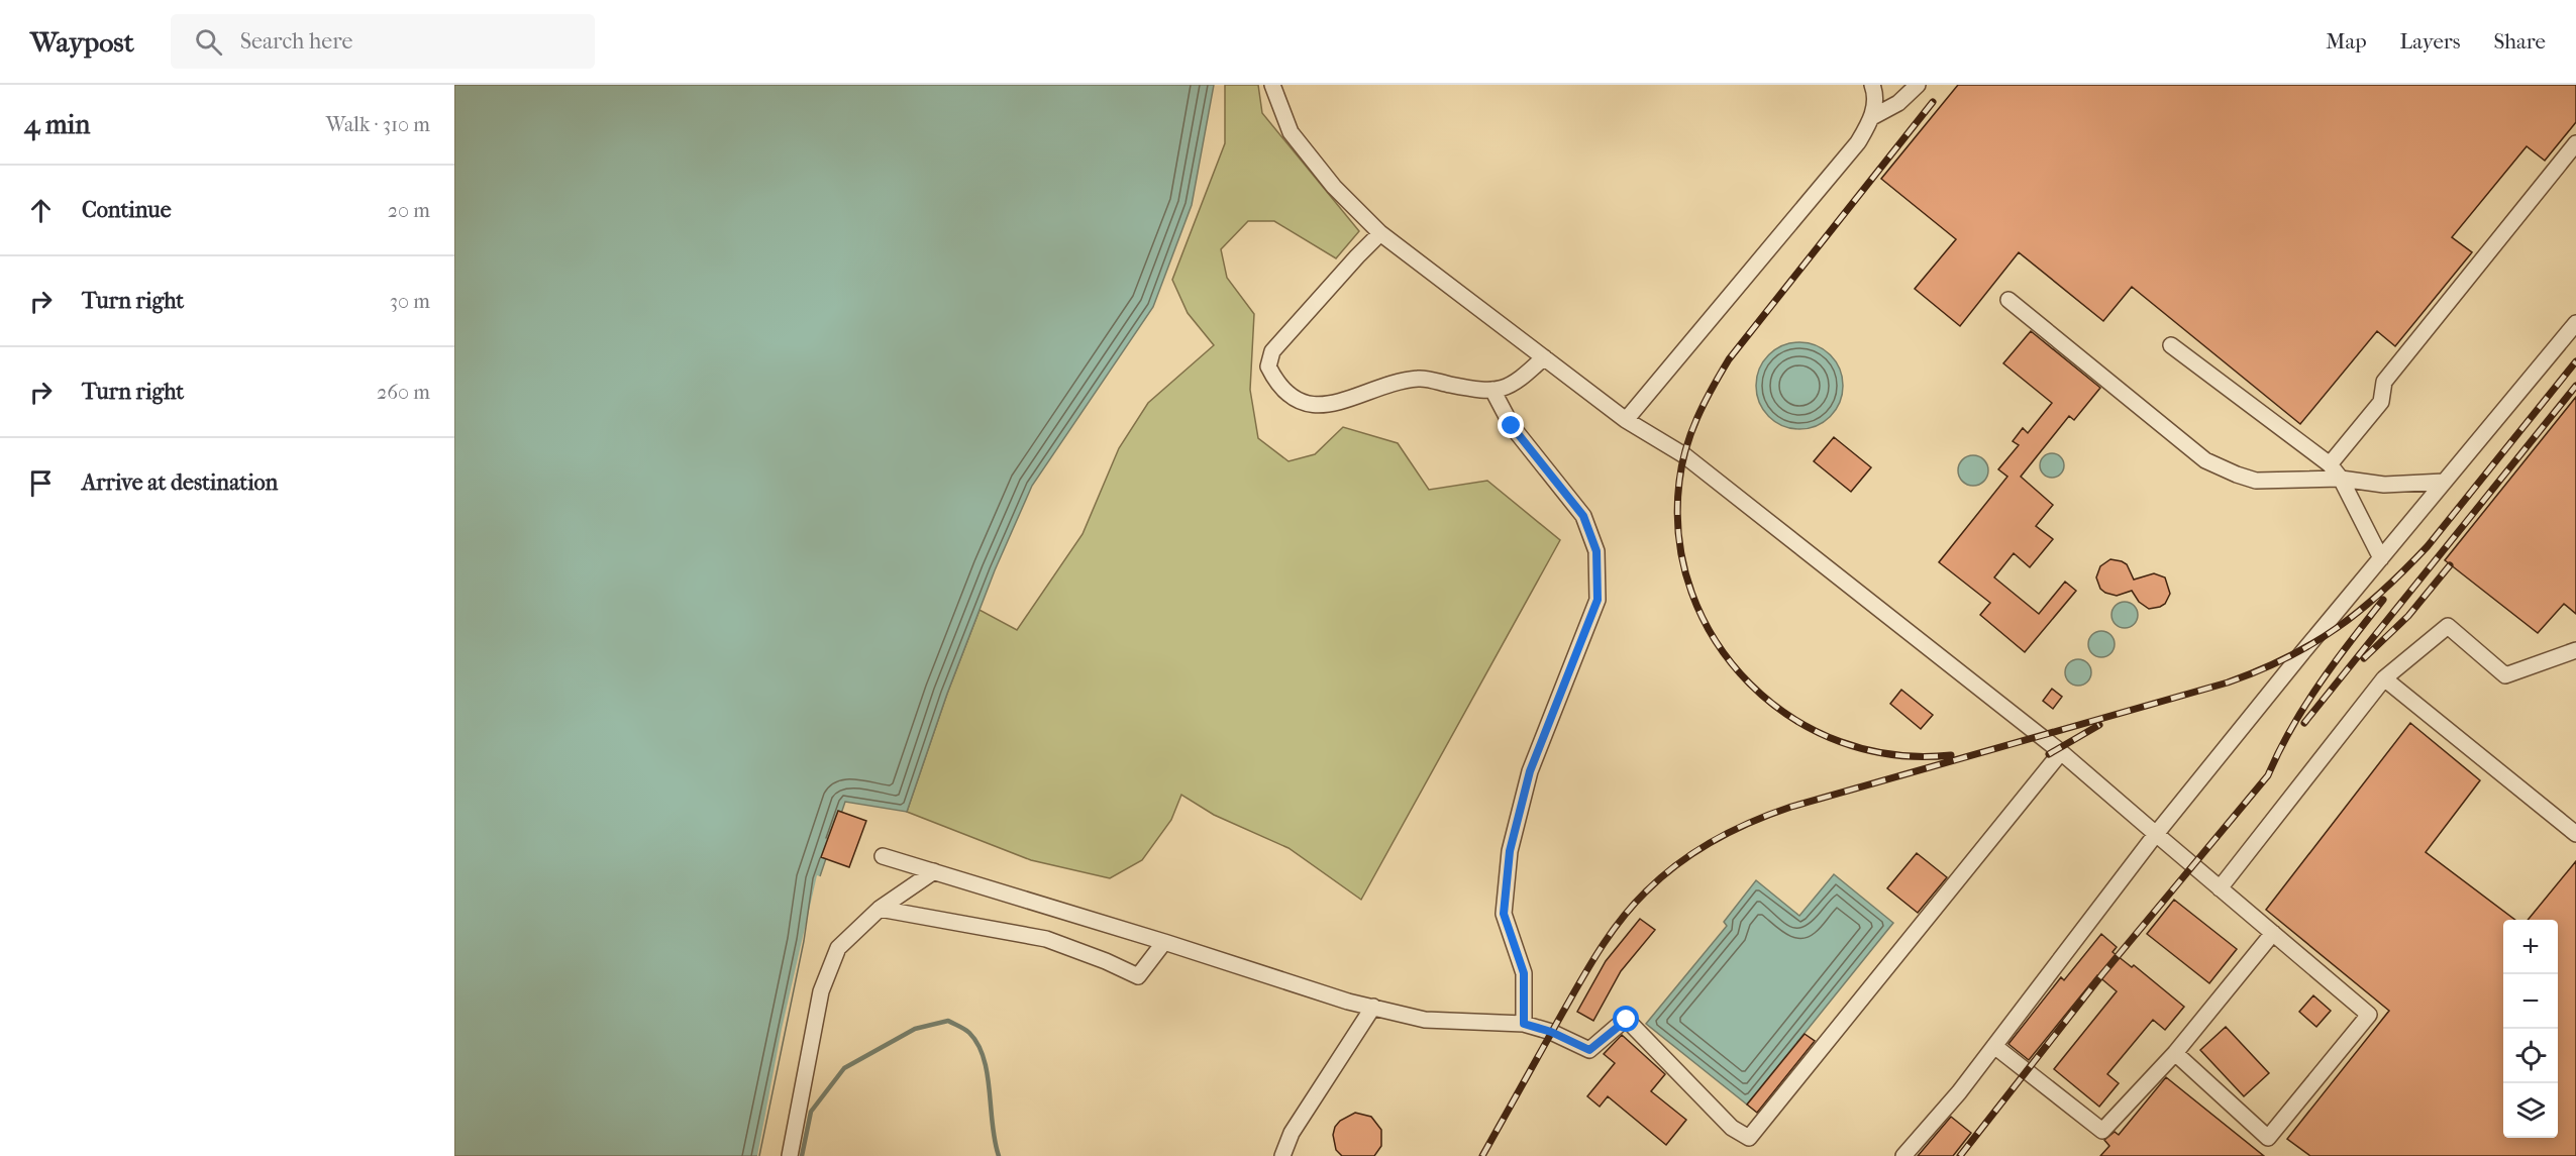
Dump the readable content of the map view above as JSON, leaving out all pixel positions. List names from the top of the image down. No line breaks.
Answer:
{"page":{"header":"Waypost","search":"Search here","nav":["Map","Layers","Share"],"heading":["4 min","Walk · 310 m"],"list":[["Continue","20 m"],["Turn right","30 m"],["Turn right","260 m"],"Arrive at destination"],"map_buttons":["+","−"]}}
